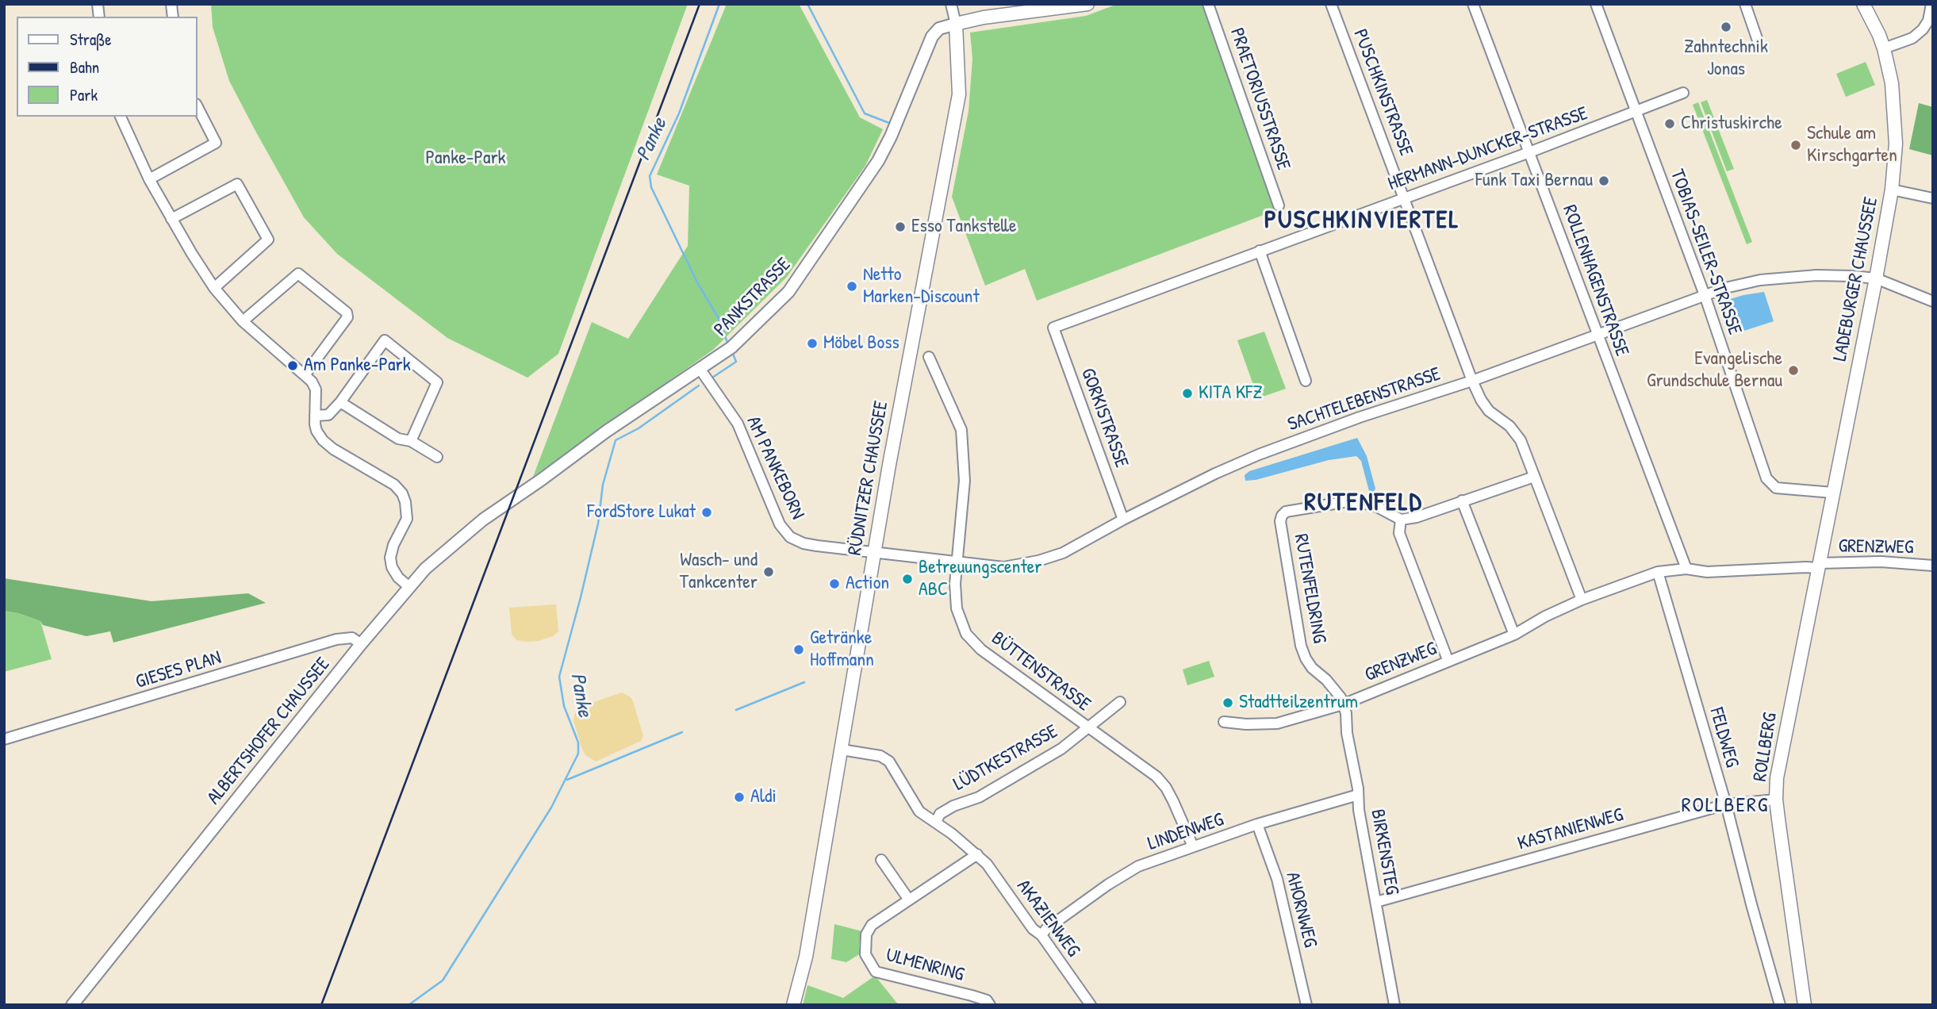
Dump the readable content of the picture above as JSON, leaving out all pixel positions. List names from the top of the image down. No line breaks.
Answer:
{"streets":{"main road":["LADEBURGER CHAUSSEE","RÜDNITZER CHAUSSEE","ROLLBERG"],"street":["PUSCHKINSTRASSE","PRAETORIUSSTRASSE","HERMANN-DUNCKER-STRASSE","TOBIAS-SEILER-STRASSE","ROLLENHAGENSTRASSE","PANKSTRASSE","SACHTELEBENSTRASSE","GORKISTRASSE","AM PANKEBORN","GRENZWEG","RUTENFELDRING","GIESES PLAN","BÜTTENSTRASSE","ALBERTSHOFER CHAUSSEE","FELDWEG","LÜDTKESTRASSE","KASTANIENWEG","LINDENWEG","BIRKENSTEG","AHORNWEG","AKAZIENWEG","ULMENRING"]},"crossings":[["PUSCHKINSTRASSE","HERMANN-DUNCKER-STRASSE"],["PUSCHKINSTRASSE","SACHTELEBENSTRASSE"],["HERMANN-DUNCKER-STRASSE","TOBIAS-SEILER-STRASSE"],["HERMANN-DUNCKER-STRASSE","ROLLENHAGENSTRASSE"],["HERMANN-DUNCKER-STRASSE","GORKISTRASSE"],["TOBIAS-SEILER-STRASSE","LADEBURGER CHAUSSEE"],["TOBIAS-SEILER-STRASSE","SACHTELEBENSTRASSE"],["LADEBURGER CHAUSSEE","SACHTELEBENSTRASSE"],["LADEBURGER CHAUSSEE","GRENZWEG"],["LADEBURGER CHAUSSEE","ROLLBERG"],["ROLLENHAGENSTRASSE","SACHTELEBENSTRASSE"],["ROLLENHAGENSTRASSE","GRENZWEG"],["PANKSTRASSE","AM PANKEBORN"],["PANKSTRASSE","RÜDNITZER CHAUSSEE"],["PANKSTRASSE","ALBERTSHOFER CHAUSSEE"],["SACHTELEBENSTRASSE","GORKISTRASSE"],["SACHTELEBENSTRASSE","AM PANKEBORN"],["SACHTELEBENSTRASSE","RÜDNITZER CHAUSSEE"],["SACHTELEBENSTRASSE","BÜTTENSTRASSE"],["AM PANKEBORN","RÜDNITZER CHAUSSEE"],["RÜDNITZER CHAUSSEE","AKAZIENWEG"],["GRENZWEG","RUTENFELDRING"],["GRENZWEG","FELDWEG"],["GRENZWEG","ROLLBERG"],["GRENZWEG","BIRKENSTEG"],["RUTENFELDRING","BIRKENSTEG"],["GIESES PLAN","ALBERTSHOFER CHAUSSEE"],["BÜTTENSTRASSE","LÜDTKESTRASSE"],["BÜTTENSTRASSE","LINDENWEG"],["FELDWEG","KASTANIENWEG"],["ROLLBERG","KASTANIENWEG"],["LÜDTKESTRASSE","AKAZIENWEG"],["KASTANIENWEG","BIRKENSTEG"],["LINDENWEG","BIRKENSTEG"],["LINDENWEG","AHORNWEG"],["LINDENWEG","AKAZIENWEG"],["AKAZIENWEG","ULMENRING"]],"districts":["PUSCHKINVIERTEL","RUTENFELD","ROLLBERG"],"water":["Panke"],"parks":["Panke-Park"],"places":["Zahntechnik Jonas","Christuskirche","Schule am Kirschgarten","Funk Taxi Bernau","Esso Tankstelle","Netto Marken-Discount","Möbel Boss","Am Panke-Park","Evangelische Grundschule Bernau","KITA KFZ","FordStore Lukat","Wasch- und Tankcenter","Betreuungscenter ABC","Action","Getränke Hoffmann","Stadtteilzentrum","Aldi"],"legend":["Straße","Bahn","Park"]}
